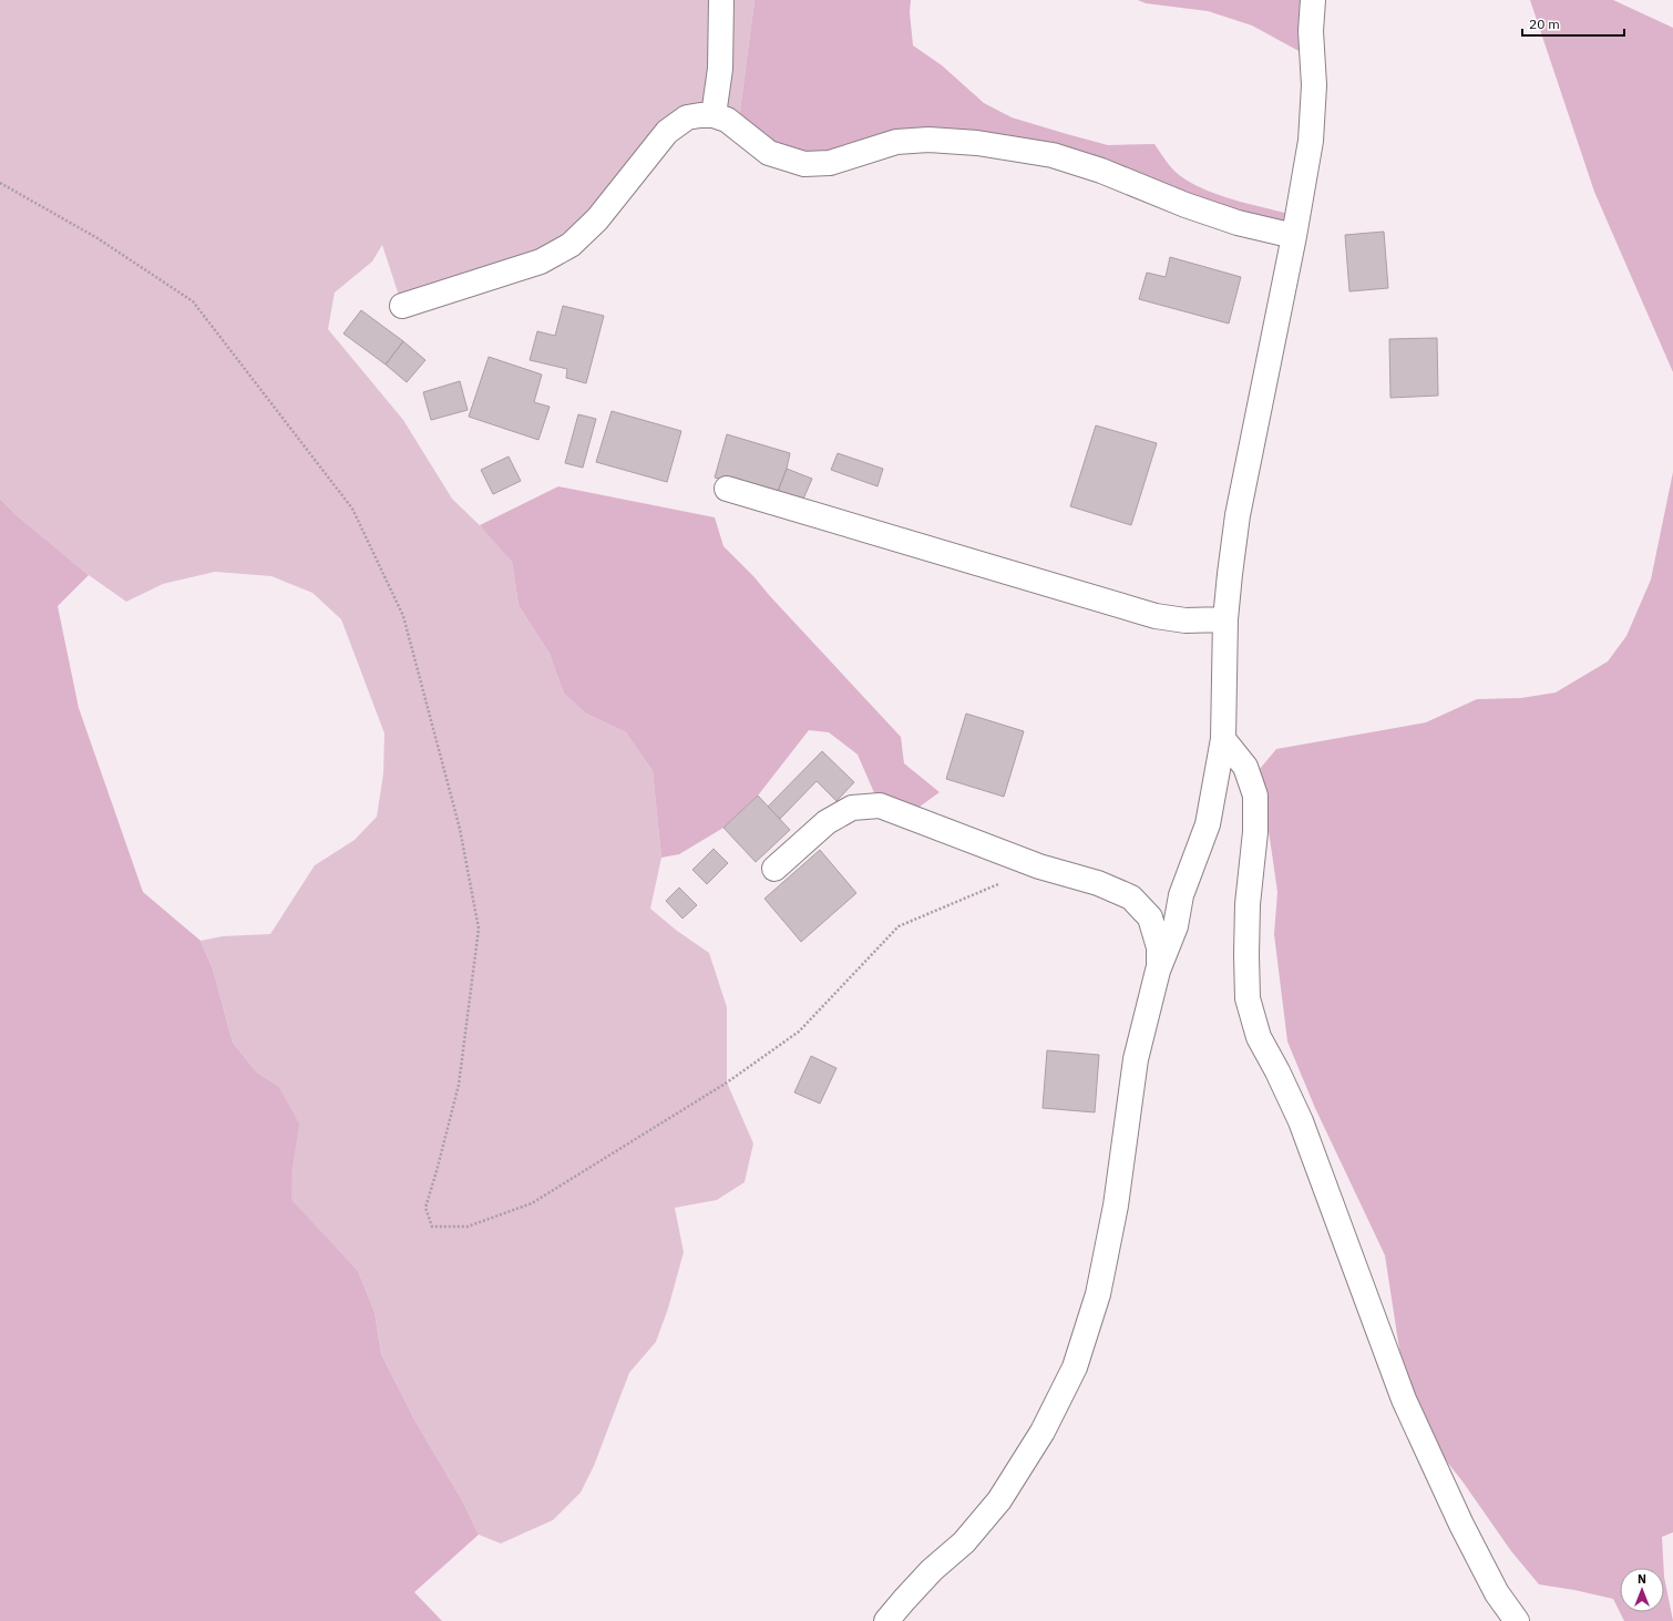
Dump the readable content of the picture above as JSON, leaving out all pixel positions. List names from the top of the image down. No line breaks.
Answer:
{"scale_bar":"20 m","north":"top"}
